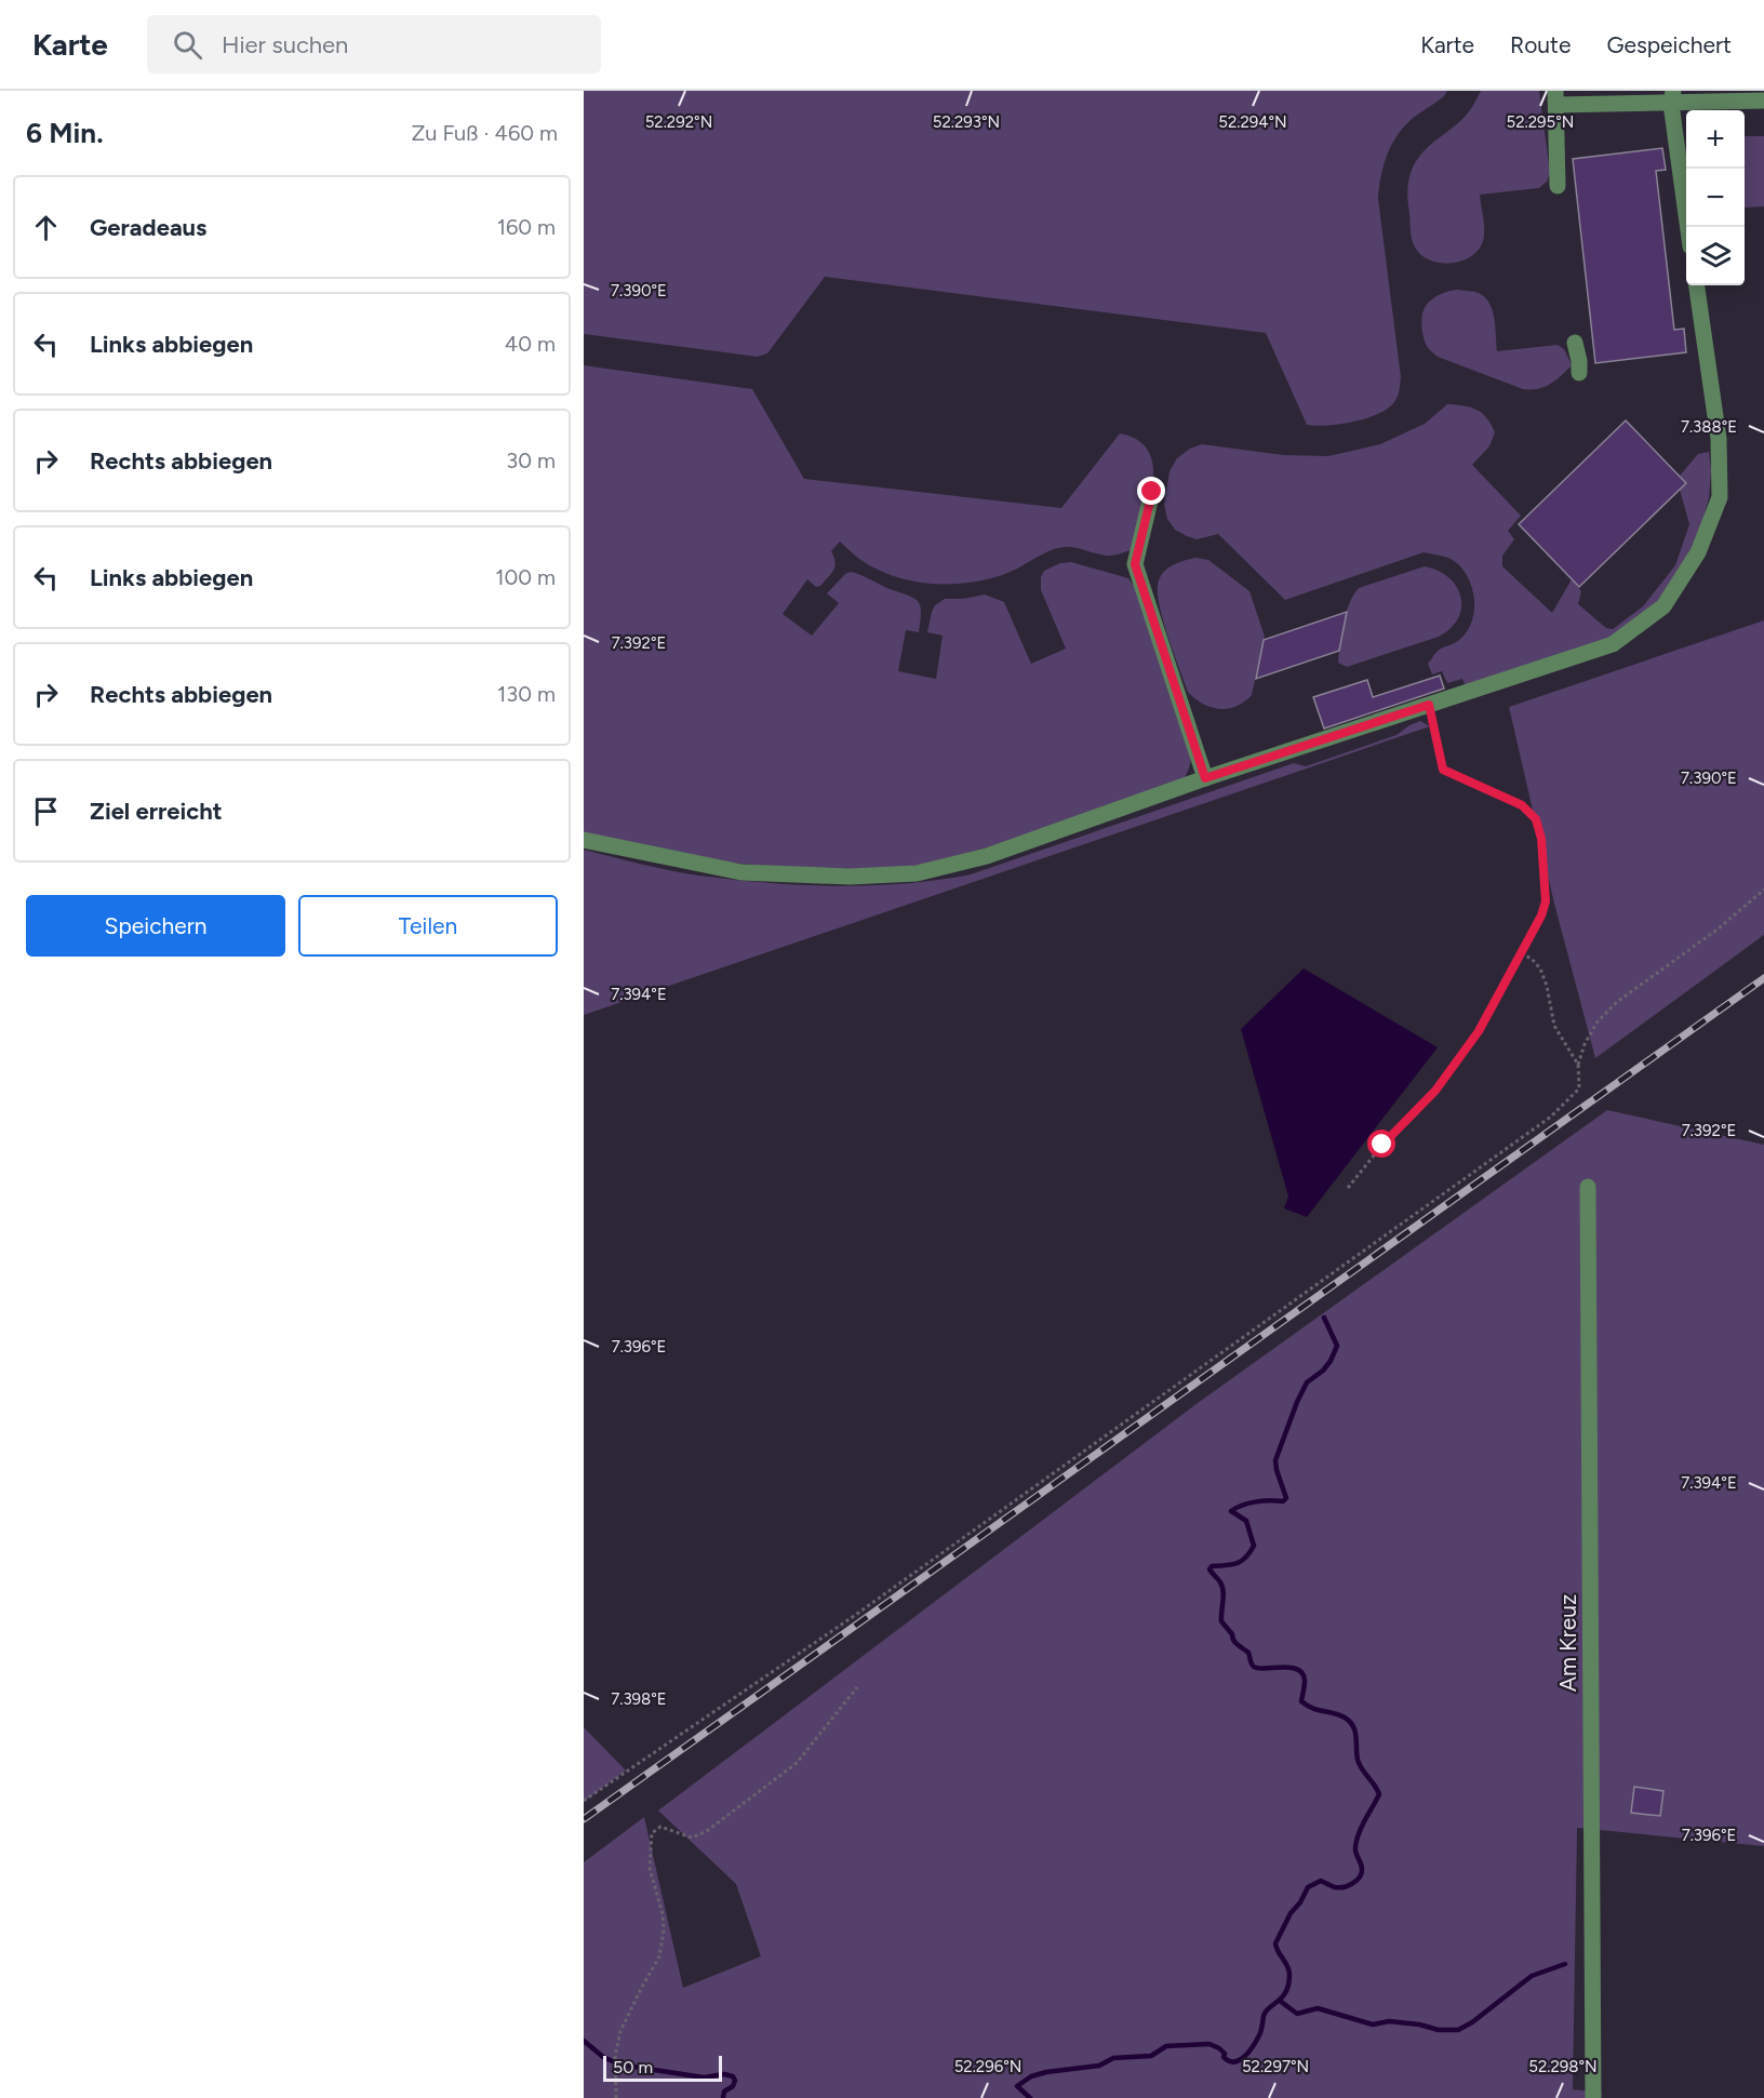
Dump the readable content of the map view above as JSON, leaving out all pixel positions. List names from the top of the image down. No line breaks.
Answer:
{"streets":{"street":["Am Kreuz"]},"scale_bar":"50 m","page":{"header":"Karte","search":"Hier suchen","nav":["Karte","Route","Gespeichert"],"heading":["6 Min.","Zu Fuß · 460 m"],"map_buttons":["+","−"],"list":[["Geradeaus","160 m"],["Links abbiegen","40 m"],["Rechts abbiegen","30 m"],["Links abbiegen","100 m"],["Rechts abbiegen","130 m"],"Ziel erreicht"],"buttons":["Speichern","Teilen"],"scale":"50 m"},"coordinates":["52.292°N","52.293°N","52.294°N","52.295°N","7.390°E","7.388°E","7.392°E","7.394°E","7.396°E","7.398°E","52.296°N","52.297°N","52.298°N"]}
